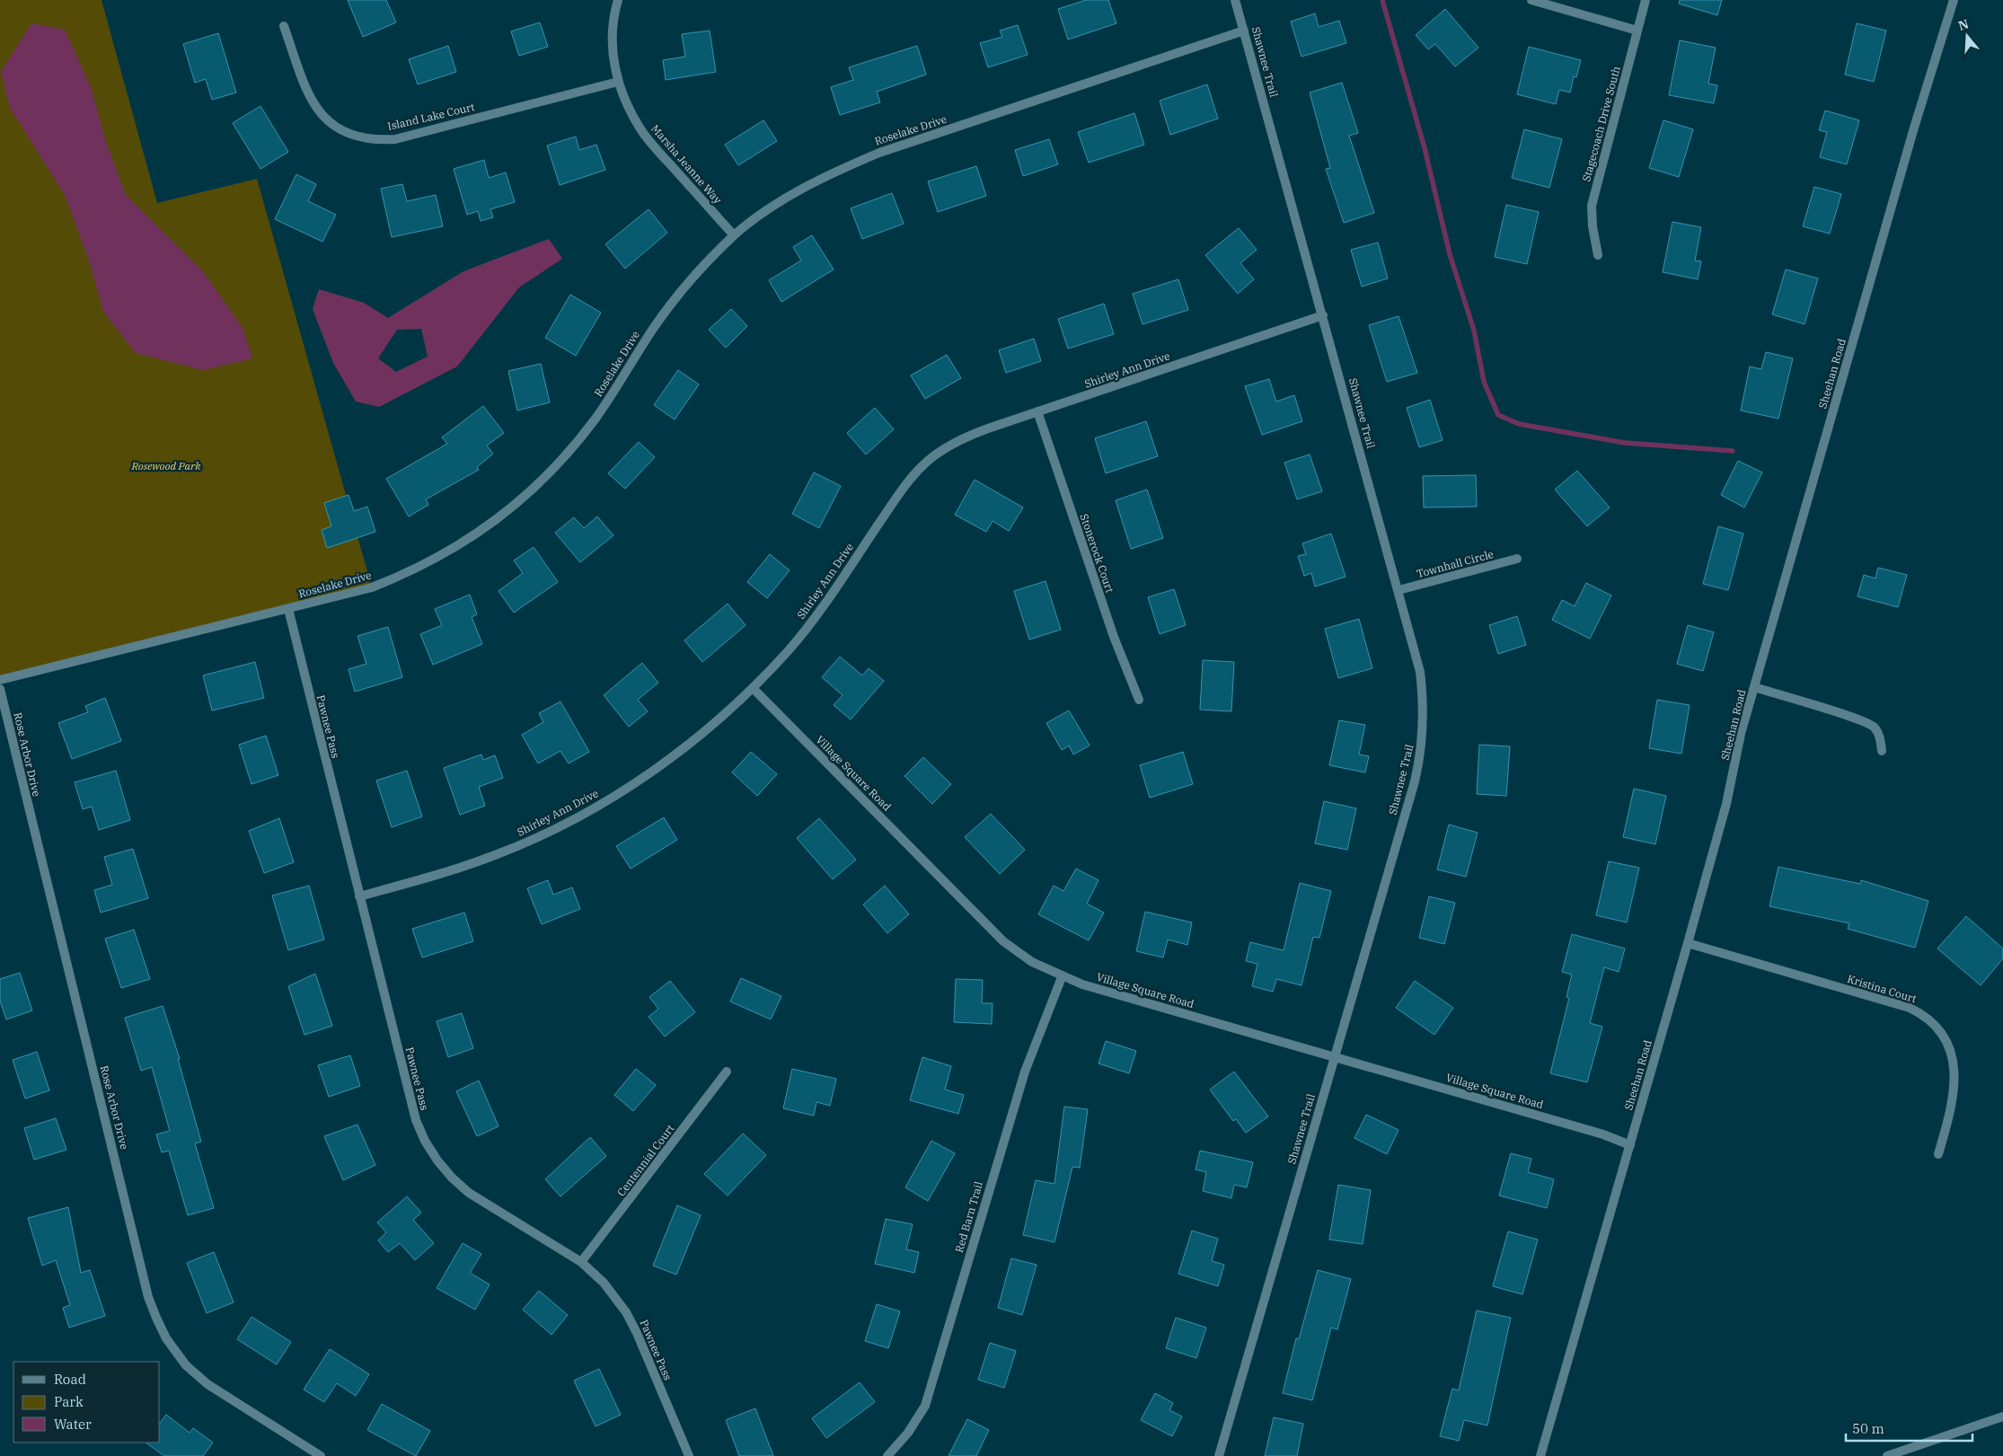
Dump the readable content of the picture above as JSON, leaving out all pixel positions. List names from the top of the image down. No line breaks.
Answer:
{"streets":{"street":["Shawnee Trail","Island Lake Court","Stagecoach Drive South","Roselake Drive","Marsha Jeanne Way","Shirley Ann Drive","Sheehan Road","Stonerock Court","Townhall Circle","Pawnee Pass","Rose Arbor Drive","Village Square Road","Kristina Court","Centennial Court","Red Barn Trail"]},"crossings":[["Shawnee Trail","Roselake Drive"],["Shawnee Trail","Shirley Ann Drive"],["Shawnee Trail","Townhall Circle"],["Shawnee Trail","Village Square Road"],["Island Lake Court","Marsha Jeanne Way"],["Roselake Drive","Marsha Jeanne Way"],["Roselake Drive","Pawnee Pass"],["Shirley Ann Drive","Stonerock Court"],["Shirley Ann Drive","Pawnee Pass"],["Shirley Ann Drive","Village Square Road"],["Sheehan Road","Village Square Road"],["Sheehan Road","Kristina Court"],["Pawnee Pass","Centennial Court"],["Village Square Road","Red Barn Trail"]],"parks":["Rosewood Park"],"legend":["Road","Park","Water"],"scale_bar":"50 m","north":"top"}
